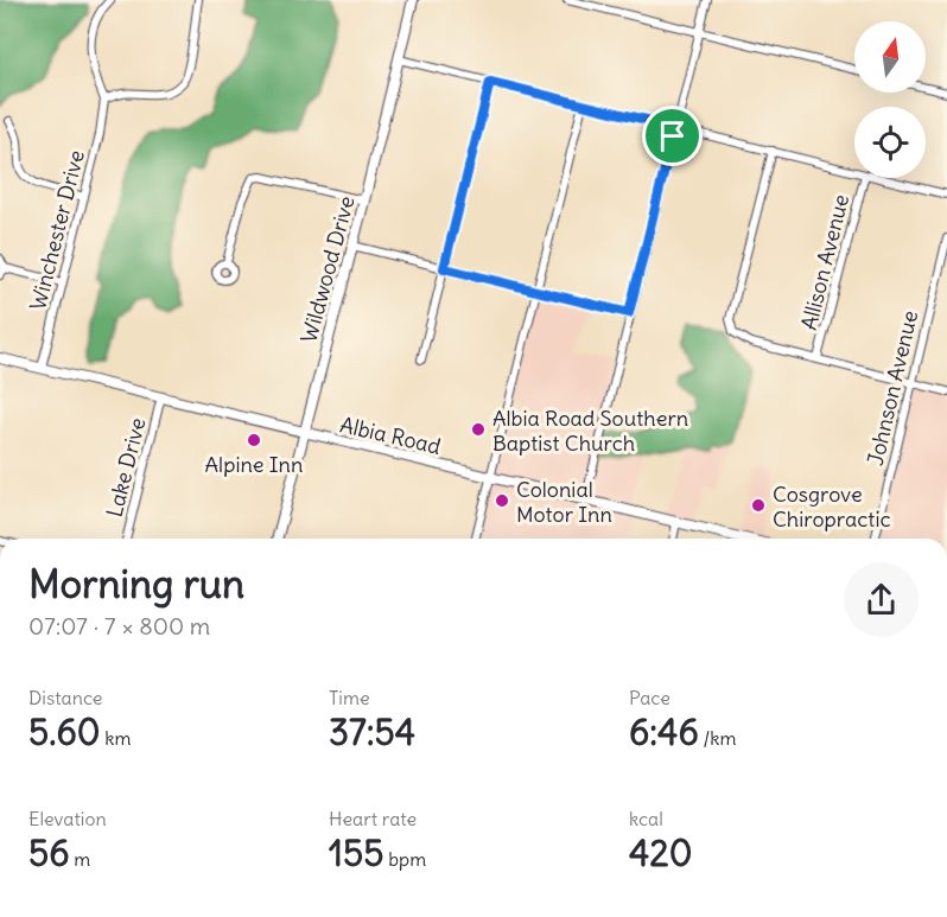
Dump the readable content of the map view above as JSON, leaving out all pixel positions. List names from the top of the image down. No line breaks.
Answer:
{"streets":{"street":["Winchester Drive","Allison Avenue","Wildwood Drive","Johnson Avenue","Albia Road","Lake Drive"]},"crossings":[["Winchester Drive","Albia Road"],["Wildwood Drive","Albia Road"],["Albia Road","Lake Drive"]],"places":["Albia Road Southern Baptist Church","Alpine Inn","Colonial Motor Inn","Cosgrove Chiropractic"],"north":"top","page":{"heading":["Morning run","07:07 · 7 × 800 m"],"stats":[["Distance","5.60 km"],["Time","37:54"],["Pace","6:46 /km"],["Elevation","56 m"],["Heart rate","155 bpm"],["kcal","420"]]}}
